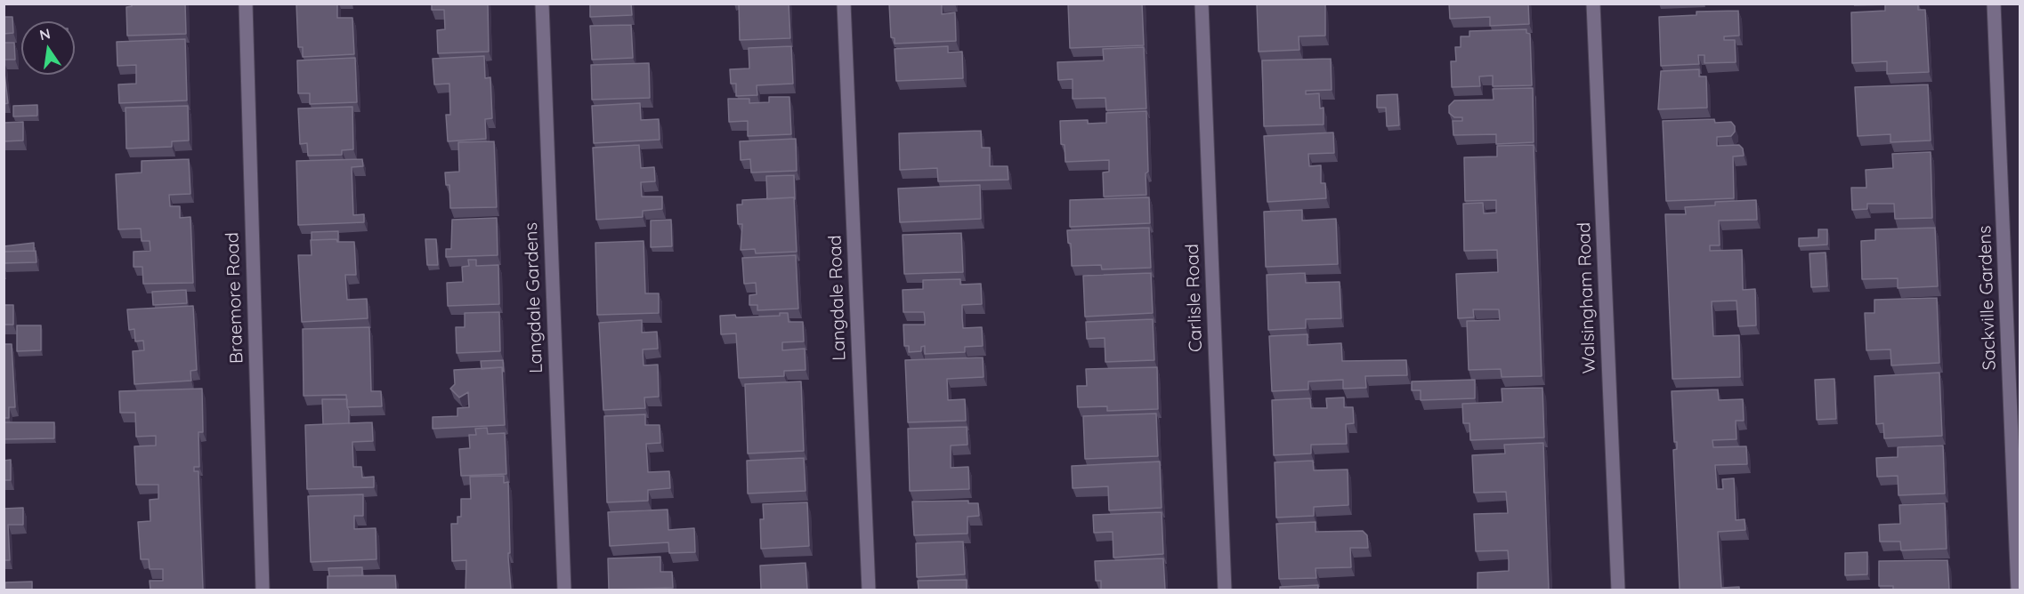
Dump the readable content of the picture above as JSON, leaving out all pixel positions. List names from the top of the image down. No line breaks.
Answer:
{"streets":{"street":["Braemore Road","Langdale Gardens","Langdale Road","Carlisle Road","Walsingham Road","Sackville Gardens"]},"north":"top"}
